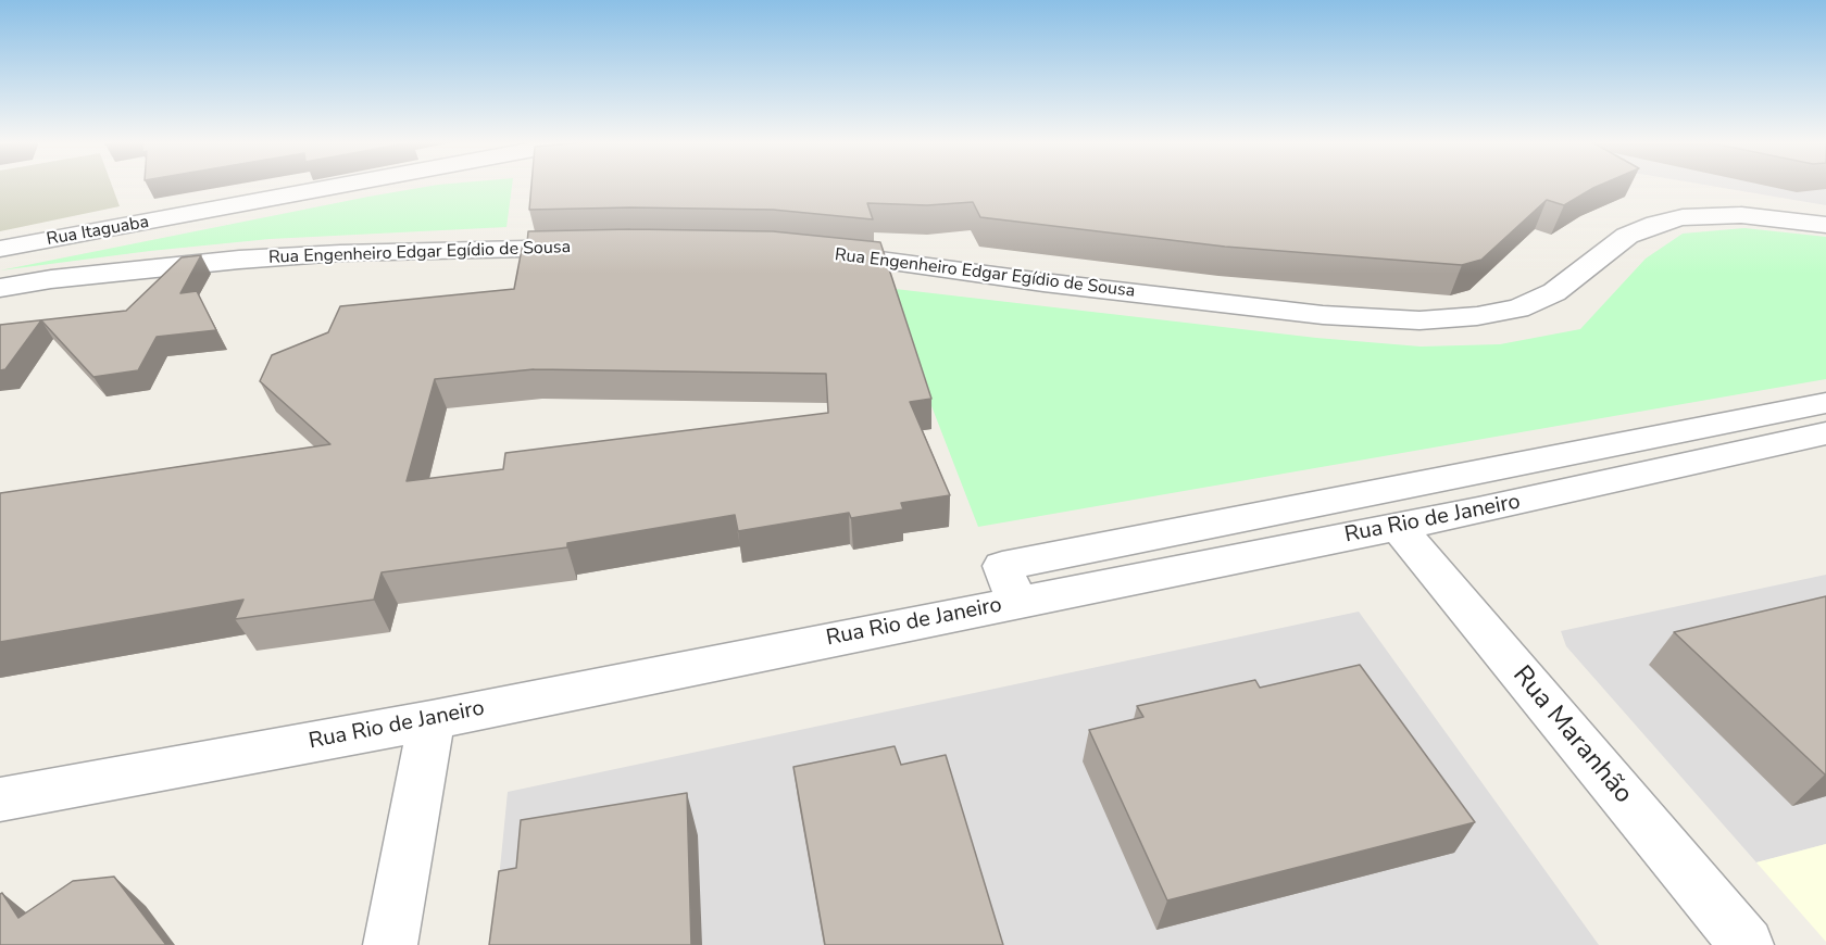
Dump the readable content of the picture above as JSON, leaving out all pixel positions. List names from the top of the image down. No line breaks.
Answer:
{"streets":{"street":["Rua Itaguaba","Rua Engenheiro Edgar Egídio de Sousa","Rua Rio de Janeiro","Rua Maranhão"]},"crossings":[["Rua Rio de Janeiro","Rua Maranhão"]]}
